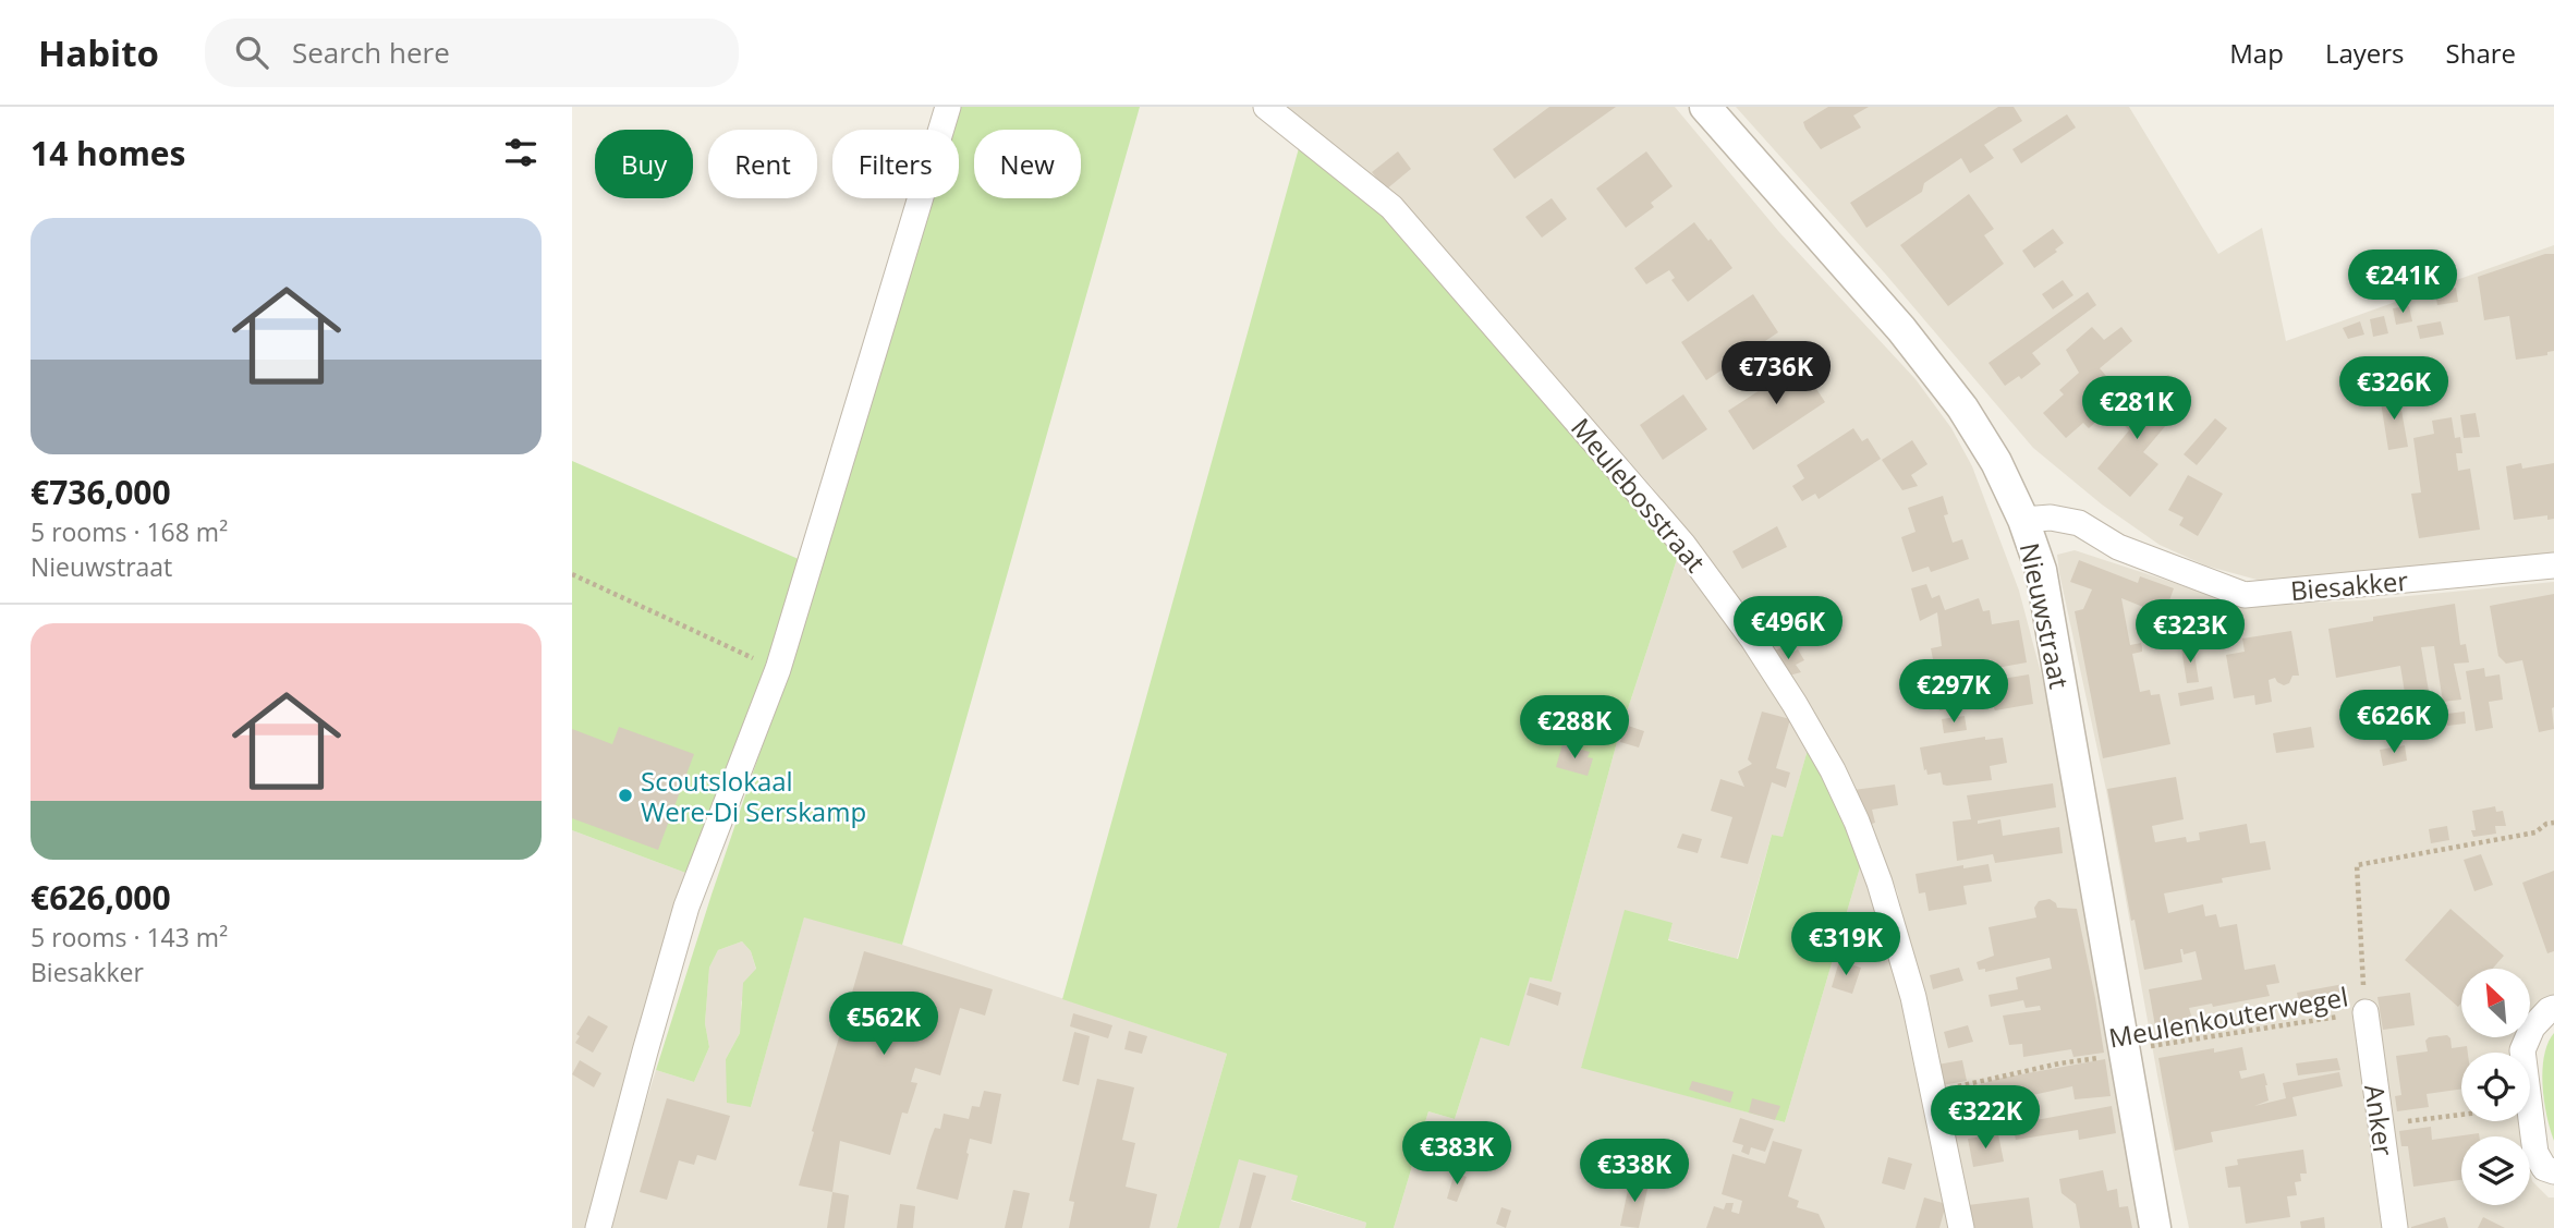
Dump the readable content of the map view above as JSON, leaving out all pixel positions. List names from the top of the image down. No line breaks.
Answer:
{"streets":{"street":["Meulebosstraat","Biesakker","Nieuwstraat","Anker"],"path":["Meulenkouterwegel"]},"crossings":[["Meulebosstraat","Meulenkouterwegel"],["Biesakker","Nieuwstraat"],["Nieuwstraat","Meulenkouterwegel"],["Meulenkouterwegel","Anker"]],"places":["Scoutslokaal Were-Di Serskamp"],"north":"top left","page":{"header":"Habito","search":"Search here","nav":["Map","Layers","Share"],"heading":"14 homes","chip":["Buy","Rent","Filters","New"],"list":[{"name":"€736,000","note":"5 rooms · 168 m² · Nieuwstraat"},{"name":"€626,000","note":"5 rooms · 143 m² · Biesakker"}],"price":["€241K","€736K","€326K","€281K","€496K","€323K","€297K","€626K","€288K","€319K","€562K","€322K","€383K","€338K"]}}
